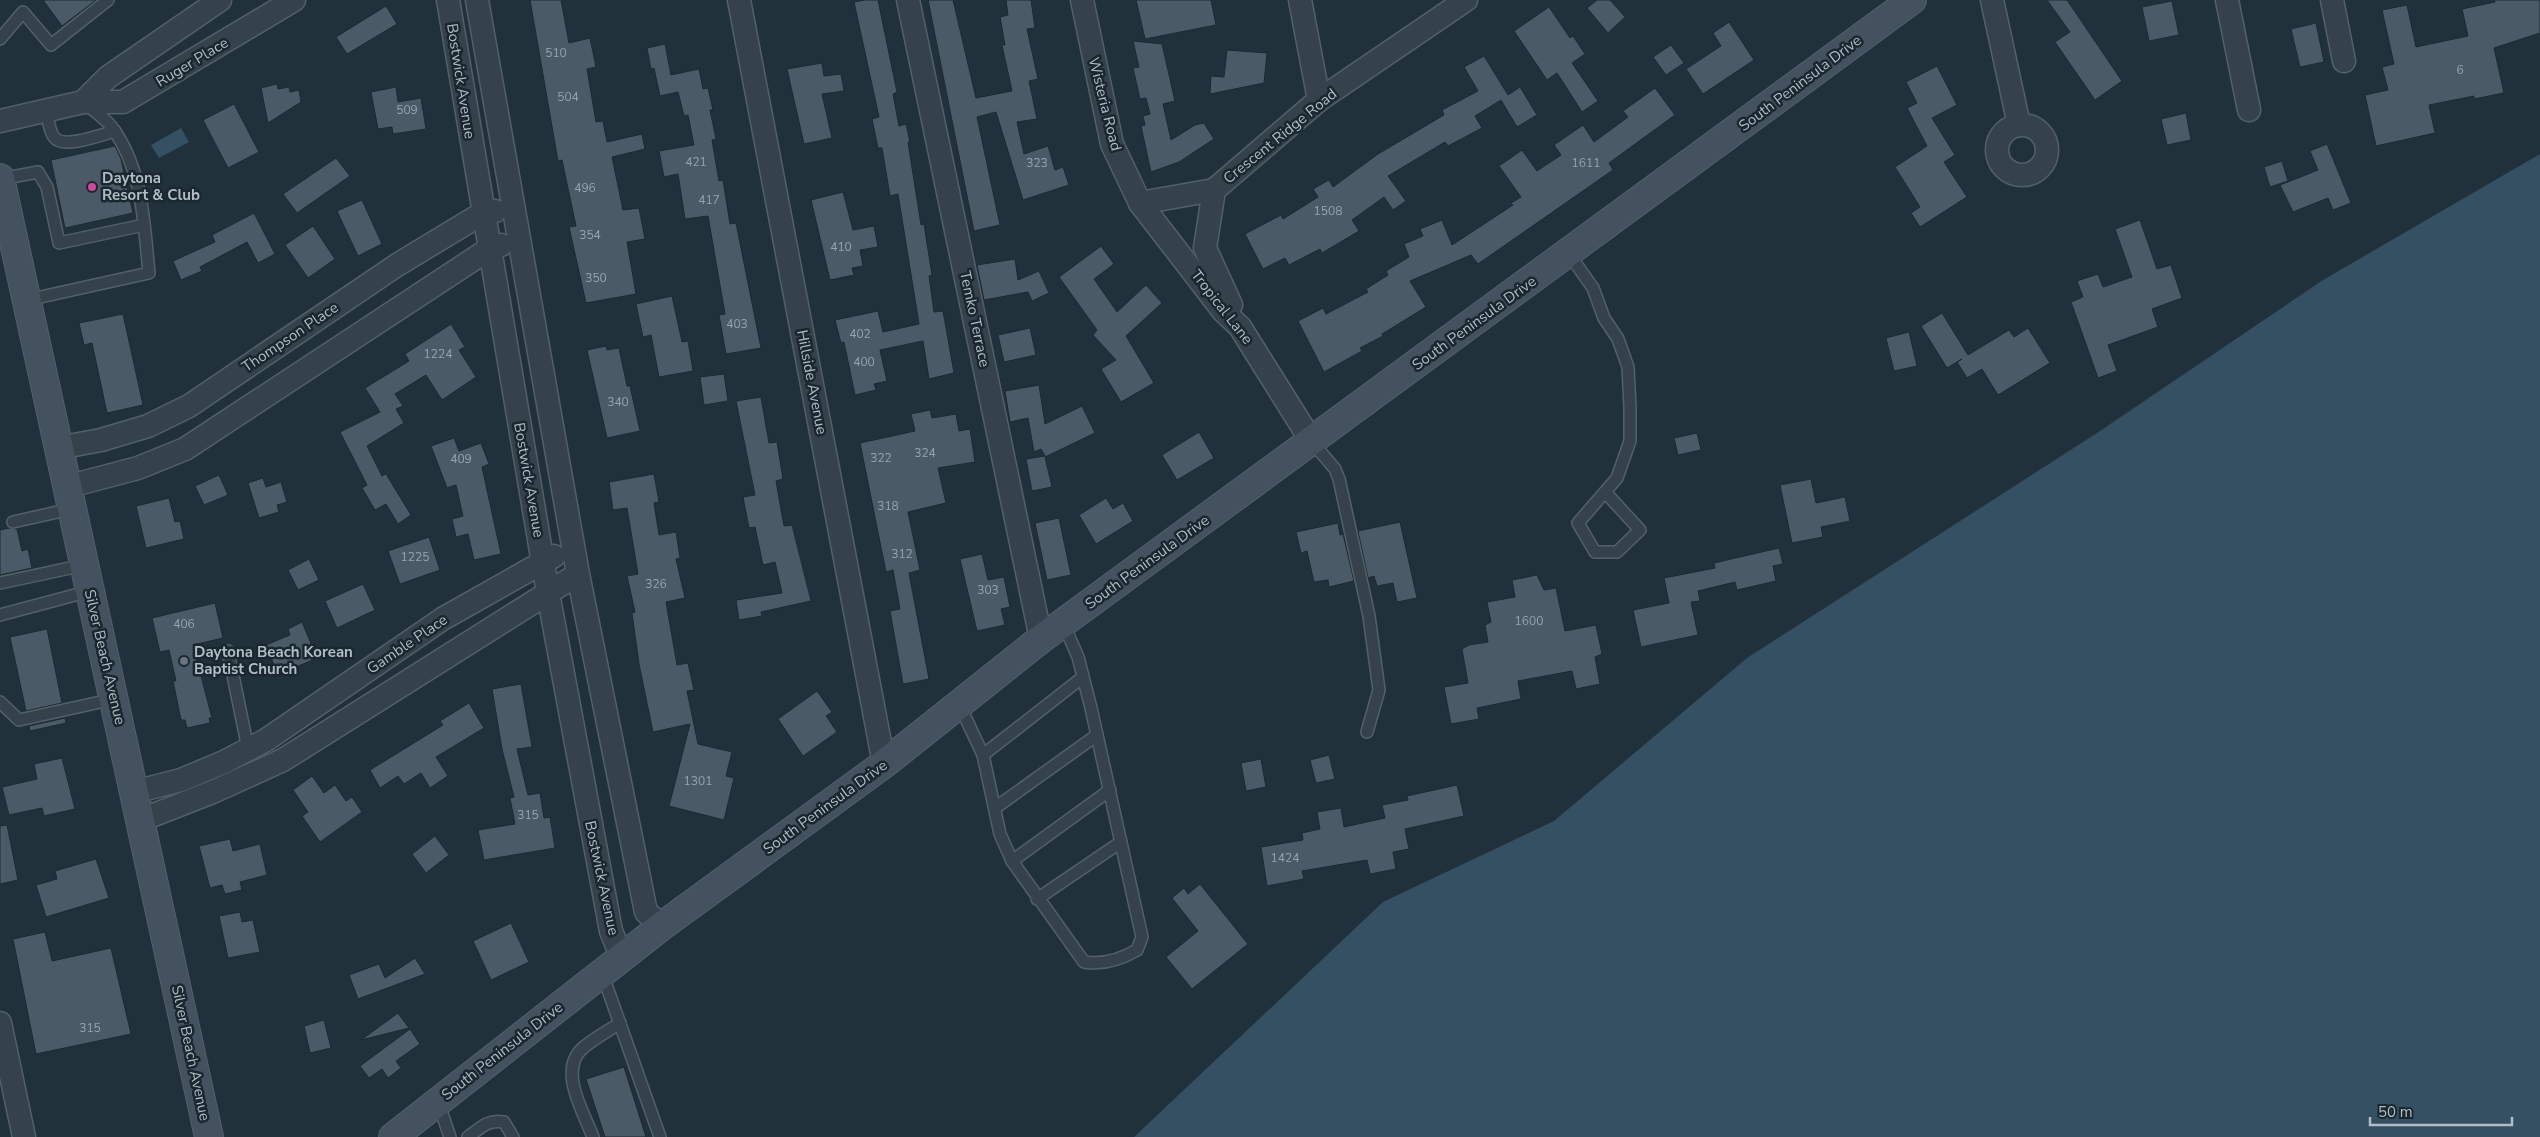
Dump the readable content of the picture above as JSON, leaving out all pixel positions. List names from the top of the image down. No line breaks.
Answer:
{"streets":{"main road":["South Peninsula Drive","Silver Beach Avenue"],"street":["Ruger Place","Bostwick Avenue","Wisteria Road","Crescent Ridge Road","Tropical Lane","Temko Terrace","Thompson Place","Hillside Avenue","Gamble Place"]},"crossings":[["Bostwick Avenue","South Peninsula Drive"],["Bostwick Avenue","Thompson Place"],["Bostwick Avenue","Gamble Place"],["South Peninsula Drive","Tropical Lane"],["South Peninsula Drive","Temko Terrace"],["South Peninsula Drive","Hillside Avenue"],["Wisteria Road","Tropical Lane"],["Crescent Ridge Road","Tropical Lane"],["Thompson Place","Silver Beach Avenue"],["Gamble Place","Silver Beach Avenue"]],"places":["Daytona Resort & Club","Daytona Beach Korean Baptist Church"],"house_numbers":["510","6","504","509","421","323","1611","496","417","1508","354","410","350","403","402","1224","400","340","324","322","409","318","312","1225","326","303","1600","406","1301","315","1424","315"],"scale_bar":"50 m"}
